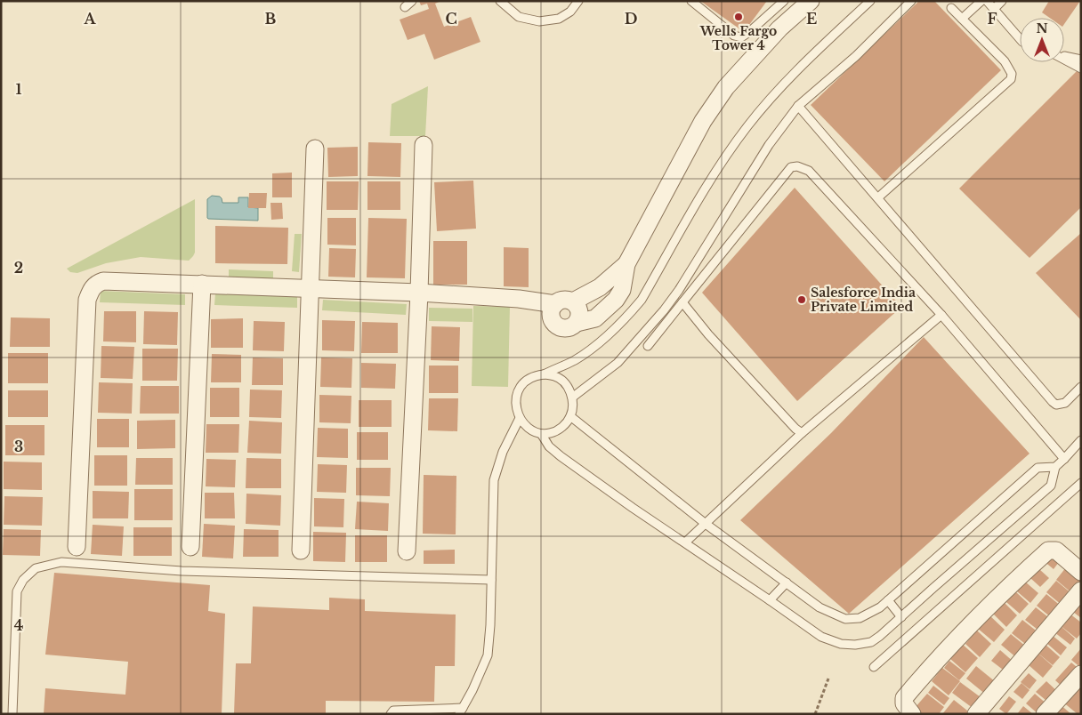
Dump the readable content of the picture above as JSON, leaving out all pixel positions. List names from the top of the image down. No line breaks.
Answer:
{"places":["Wells Fargo Tower 4","Salesforce India Private Limited"],"north":"top","grid":{"columns":["A","B","C","D","E","F"],"rows":["1","2","3","4"]}}
